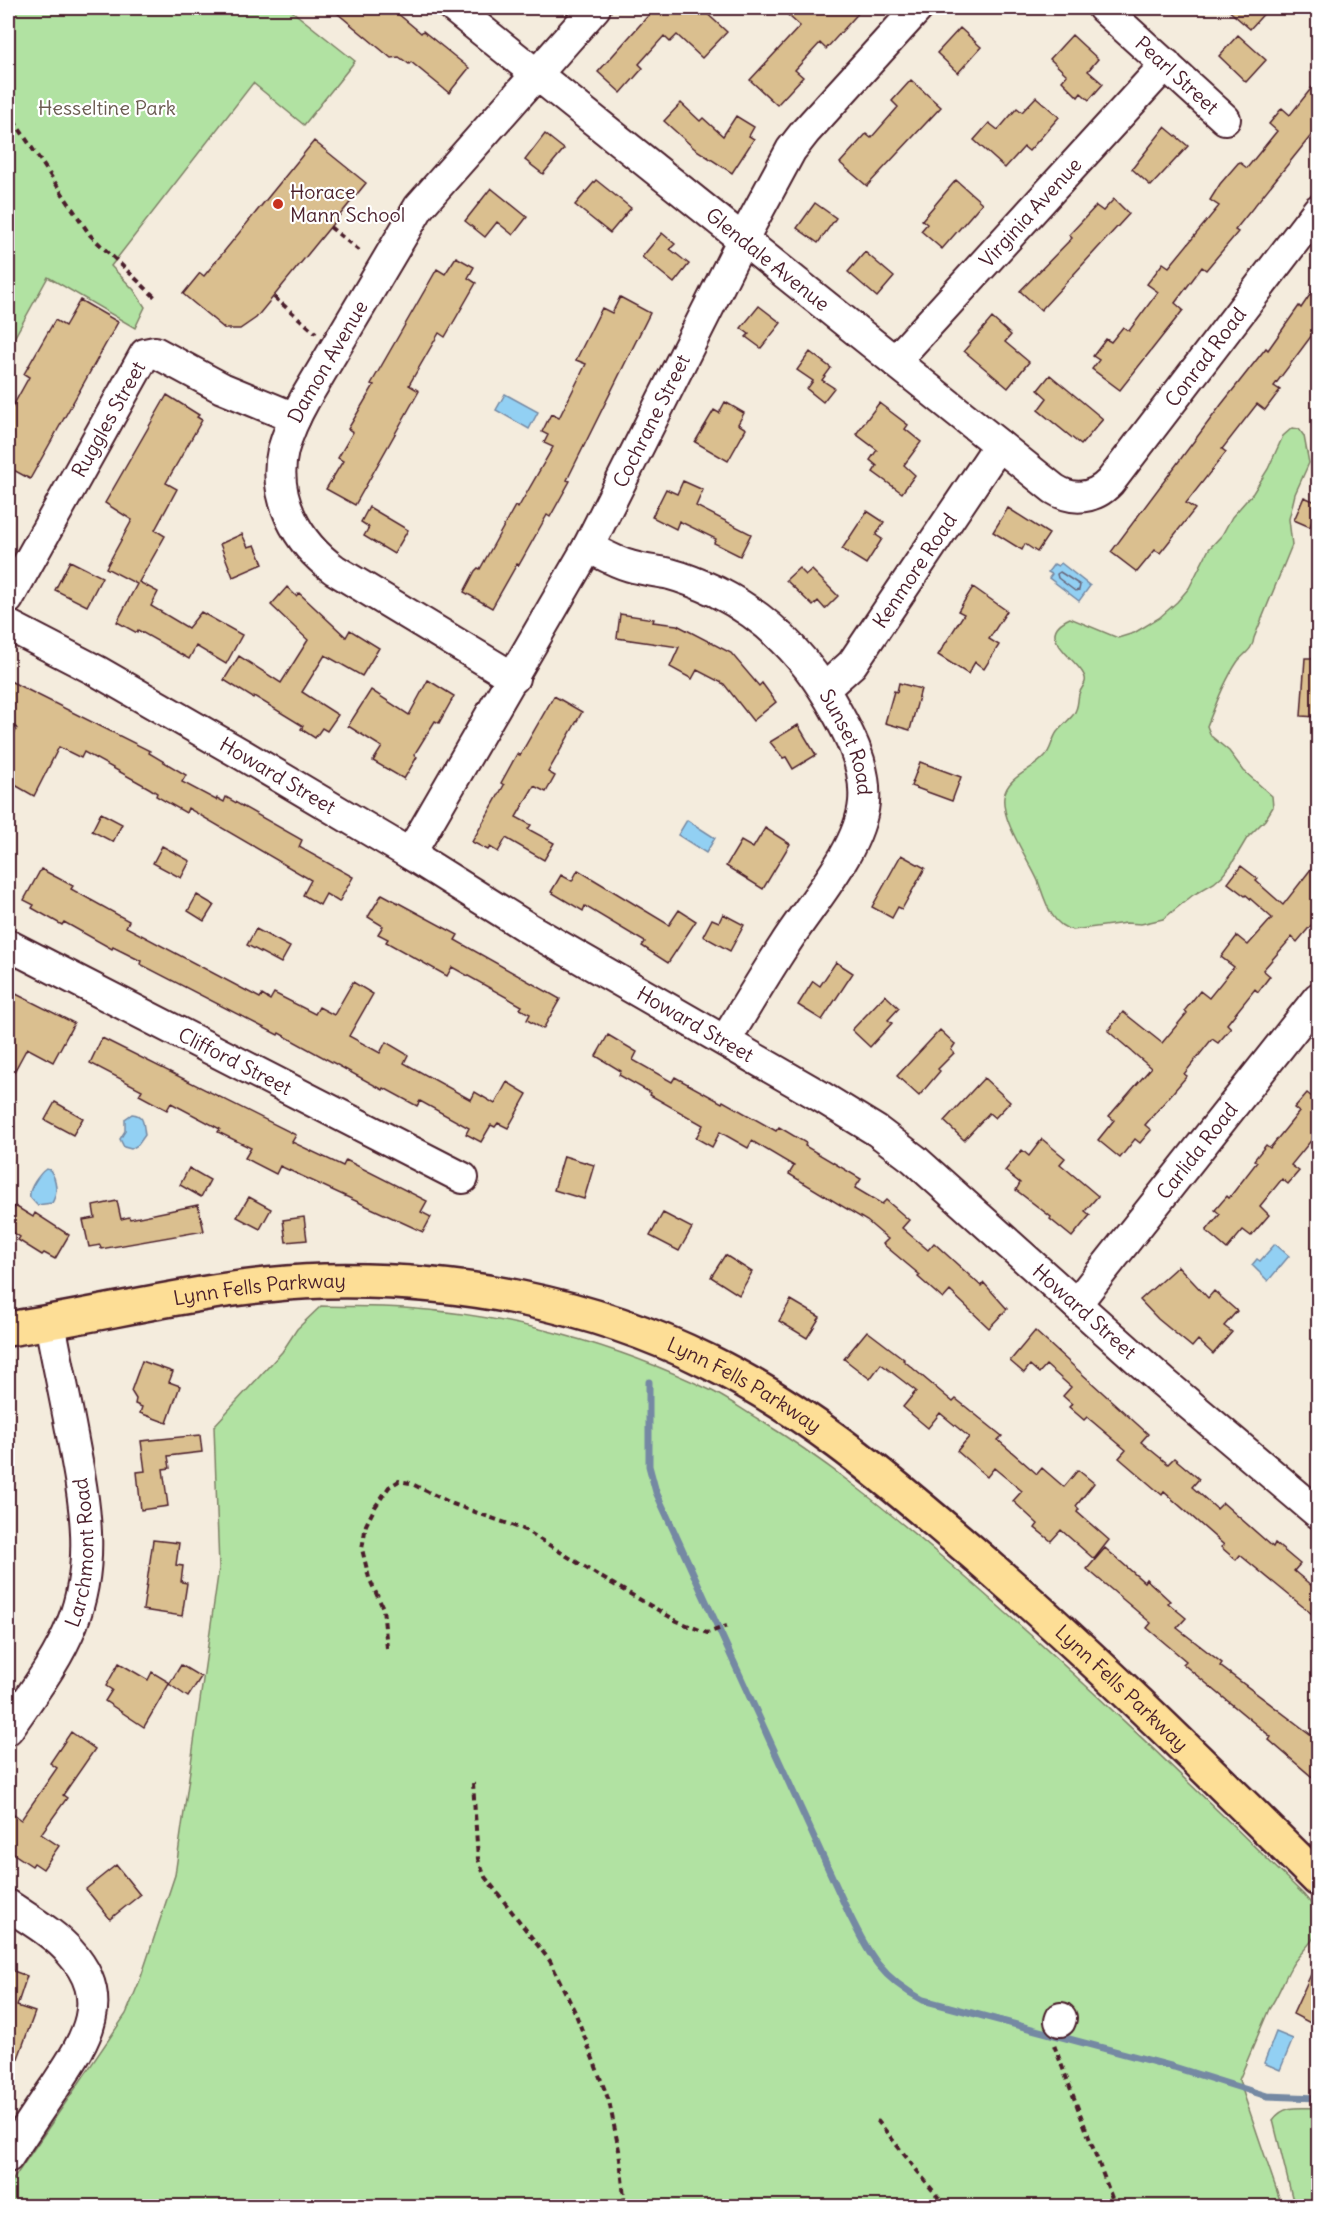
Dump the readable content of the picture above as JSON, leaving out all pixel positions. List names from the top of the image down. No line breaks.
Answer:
{"streets":{"main road":["Lynn Fells Parkway"],"street":["Pearl Street","Virginia Avenue","Glendale Avenue","Conrad Road","Damon Avenue","Ruggles Street","Cochrane Street","Kenmore Road","Sunset Road","Howard Street","Clifford Street","Carlida Road","Larchmont Road"]},"crossings":[["Pearl Street","Virginia Avenue"],["Virginia Avenue","Glendale Avenue"],["Glendale Avenue","Conrad Road"],["Glendale Avenue","Damon Avenue"],["Glendale Avenue","Cochrane Street"],["Glendale Avenue","Kenmore Road"],["Damon Avenue","Ruggles Street"],["Damon Avenue","Cochrane Street"],["Cochrane Street","Sunset Road"],["Cochrane Street","Howard Street"],["Kenmore Road","Sunset Road"],["Sunset Road","Howard Street"],["Howard Street","Carlida Road"],["Lynn Fells Parkway","Larchmont Road"]],"parks":["Hesseltine Park"],"places":["Horace Mann School"]}
